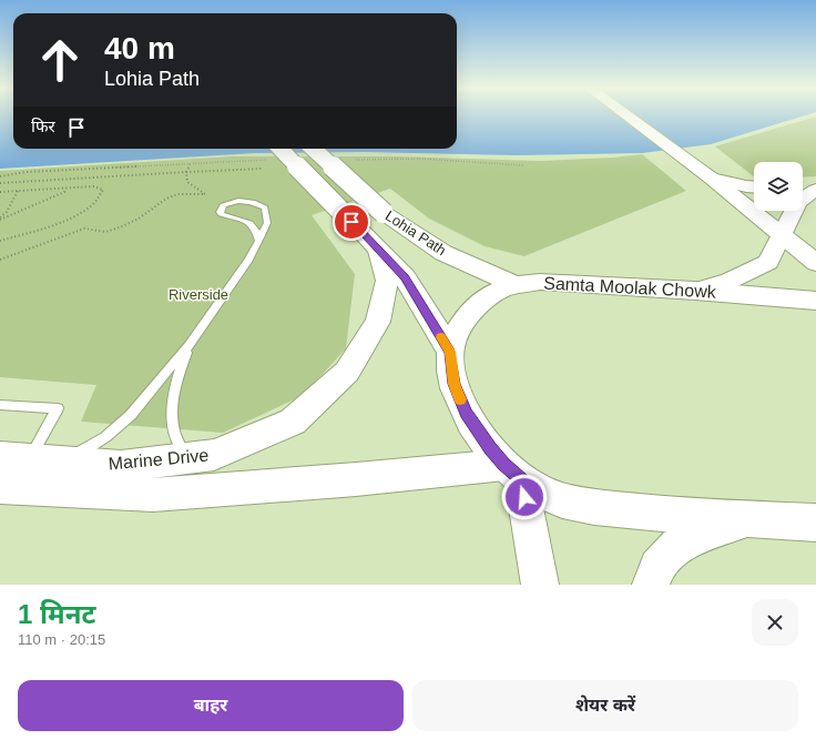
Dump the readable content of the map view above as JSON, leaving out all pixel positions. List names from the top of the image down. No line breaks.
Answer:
{"streets":{"main road":["Lohia Path","Samta Moolak Chowk"],"street":["Marine Drive"]},"crossings":[["Lohia Path","Samta Moolak Chowk"],["Samta Moolak Chowk","Marine Drive"]],"parks":["Riverside"],"page":{"turn":["40 m","Lohia Path"],"then":"फिर","heading":["1 मिनट","110 m · 20:15"],"buttons":["बाहर","शेयर करें"]}}
